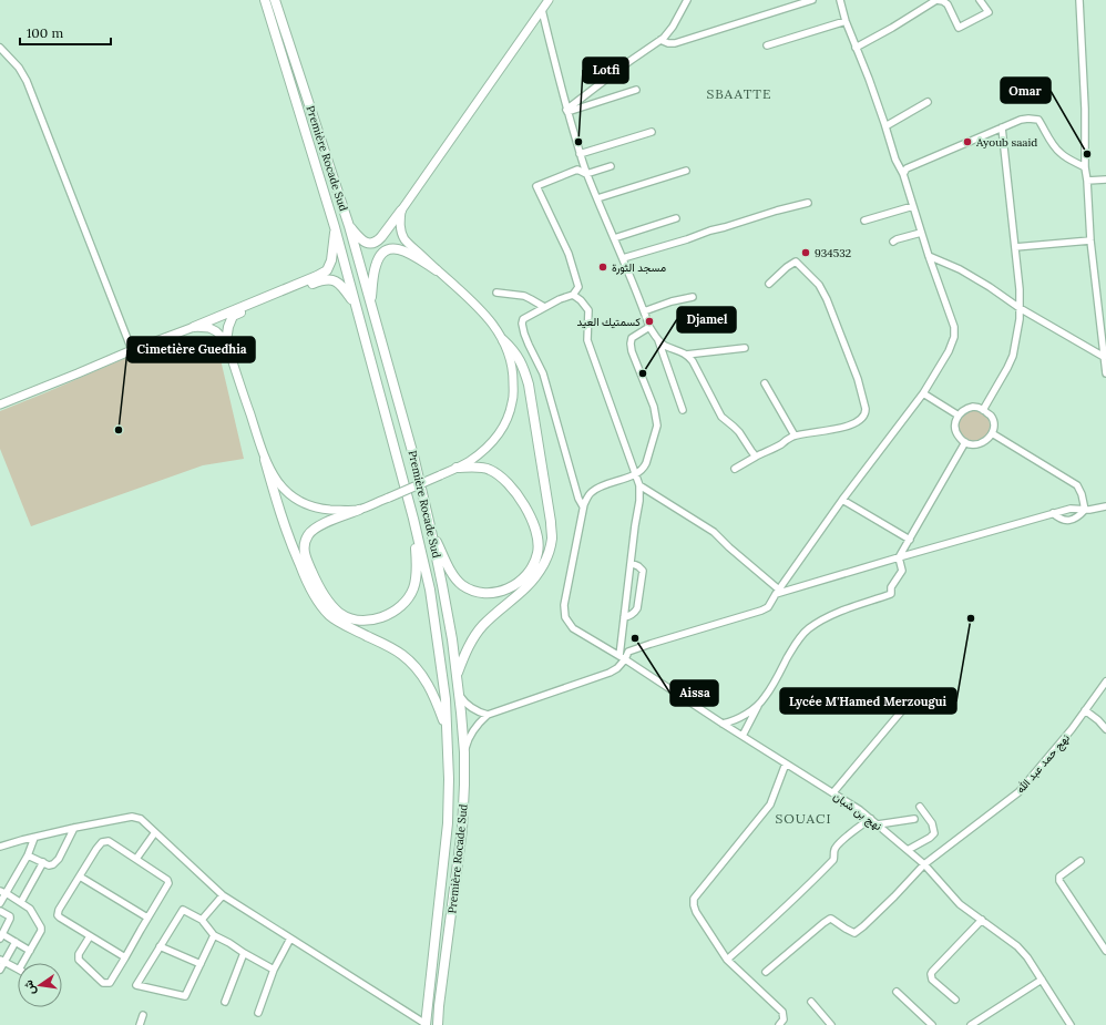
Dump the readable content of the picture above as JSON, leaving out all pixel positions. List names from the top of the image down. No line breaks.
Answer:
{"streets":{"highway":["Première Rocade Sud"],"street":["نهج حمد عبد الله","نهج بن شبان"]},"crossings":[["نهج حمد عبد الله","نهج بن شبان"]],"districts":["SBAATTE","SOUACI"],"places":["Lotfi","Ayoub saaid","Omar","934532","مسجد الثورة","كسمتيك العيد","Djamel","Cimetière Guedhia","Lycée M'Hamed Merzougui","Aissa"],"scale_bar":"100 m","north":"left"}
